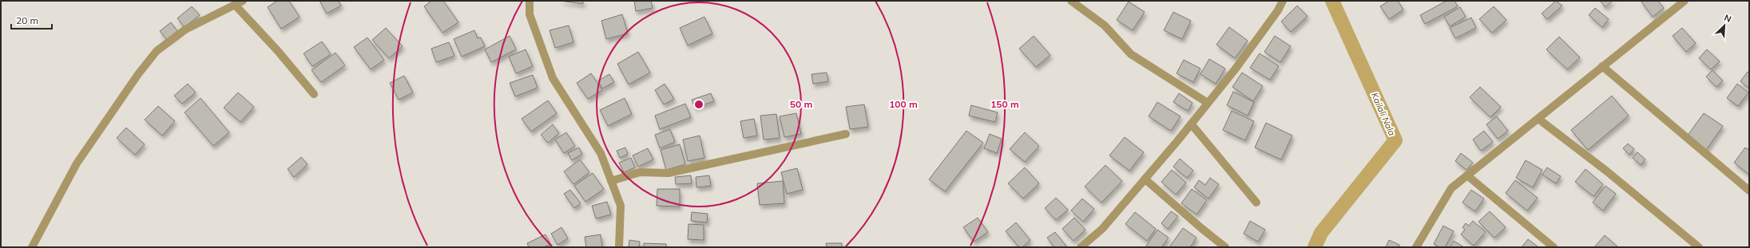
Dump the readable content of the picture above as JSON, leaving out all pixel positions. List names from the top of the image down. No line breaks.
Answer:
{"water":["Kailali Nala"],"scale_bar":"20 m","north":"top right","rings":["50 m","100 m","150 m"]}
